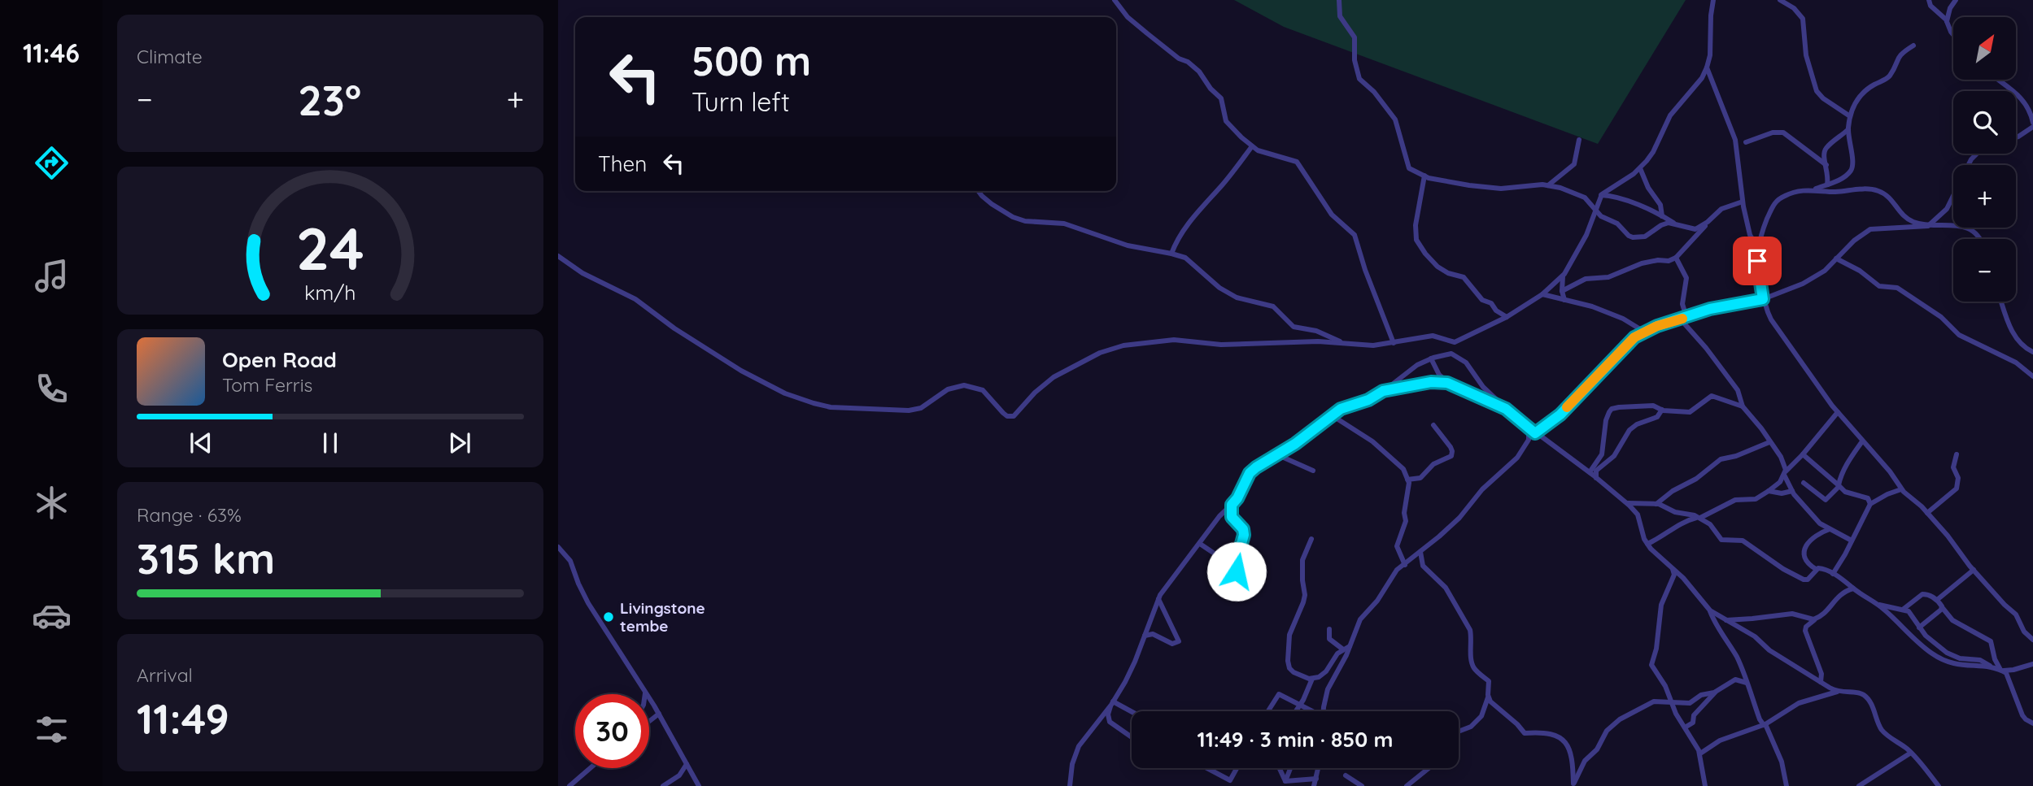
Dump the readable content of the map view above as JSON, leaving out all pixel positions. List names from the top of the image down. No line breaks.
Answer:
{"places":["Livingstone tembe"],"north":"top right","page":{"tabs":"11:46","tile":["Climate",["Range · 63%","315 km"],["Arrival","11:49"]],"map_buttons":["+","−"],"turn":["500 m","Turn left"],"heat":["−","23°","+"],"then":"Then","song":["Open Road","Tom Ferris"],"limit":"30","trip":"11:49 · 3 min · 850 m","gauge":["24","km/h"]}}
